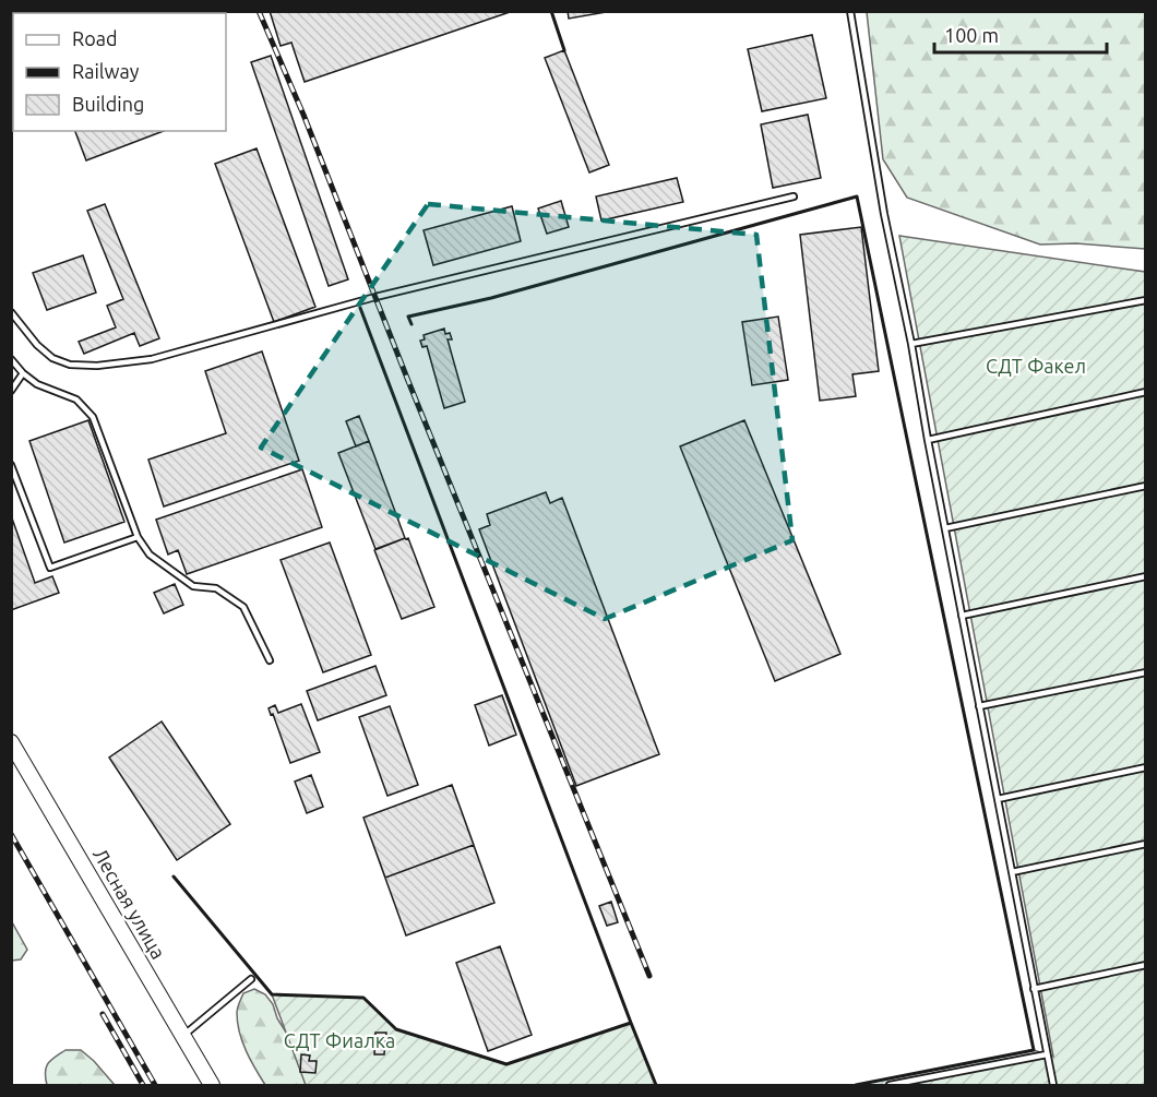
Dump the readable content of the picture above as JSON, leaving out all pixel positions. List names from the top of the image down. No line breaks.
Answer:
{"streets":{"street":["Лесная улица"]},"parks":["СДТ Факел","СДТ Фиалка"],"legend":["Road","Railway","Building"],"scale_bar":"100 m"}
